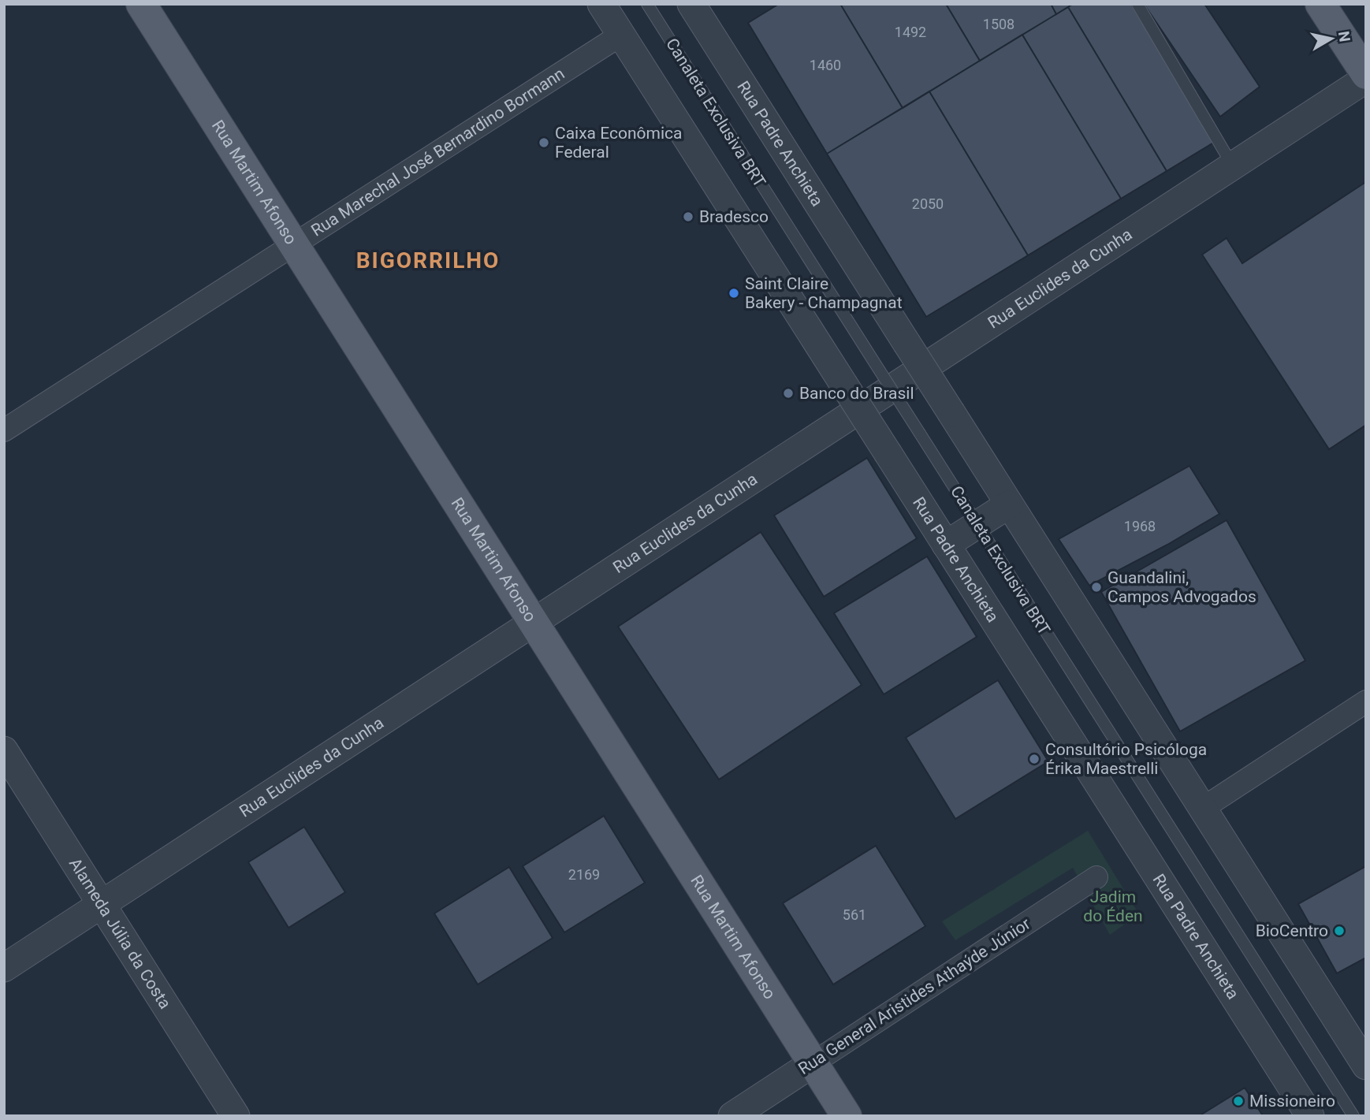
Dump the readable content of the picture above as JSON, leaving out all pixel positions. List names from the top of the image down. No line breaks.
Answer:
{"streets":{"main road":["Rua Martim Afonso"],"street":["Rua Padre Anchieta","Rua Marechal José Bernardino Bormann","Rua Euclides da Cunha","Alameda Júlia da Costa","Rua General Aristides Athaýde Júnior"],"lane":["Canaleta Exclusiva BRT"]},"crossings":[["Rua Padre Anchieta","Rua Marechal José Bernardino Bormann"],["Rua Marechal José Bernardino Bormann","Rua Martim Afonso"],["Rua Martim Afonso","Rua Euclides da Cunha"],["Rua Martim Afonso","Rua General Aristides Athaýde Júnior"],["Rua Euclides da Cunha","Alameda Júlia da Costa"]],"districts":["BIGORRILHO"],"parks":["Jadim do Éden"],"places":["Caixa Econômica Federal","Bradesco","Saint Claire Bakery - Champagnat","Banco do Brasil","Guandalini, Campos Advogados","Consultório Psicóloga Érika Maestrelli","BioCentro","Missioneiro"],"house_numbers":["1508","1492","1460","2050","1968","2169","561"],"north":"right"}
